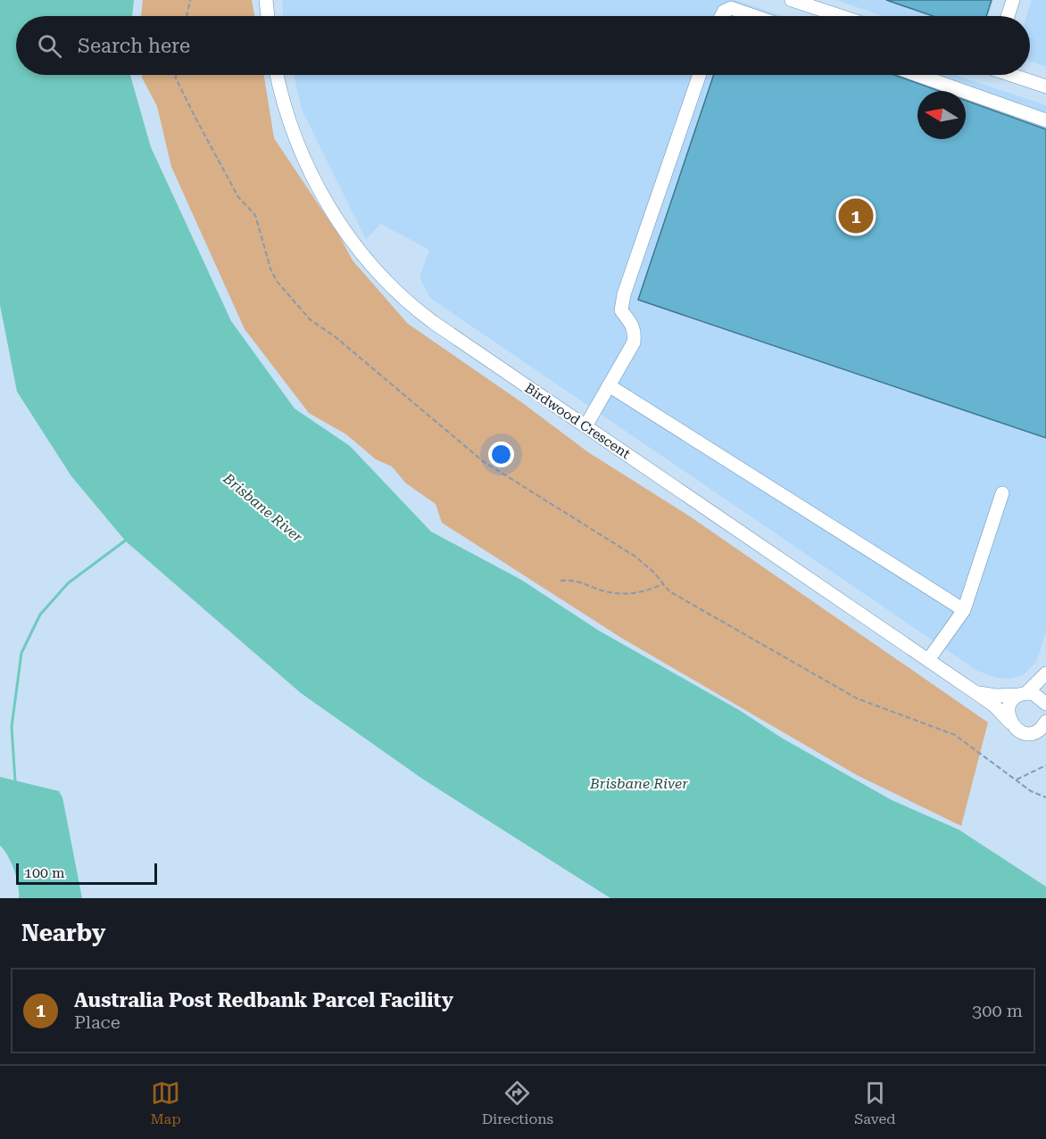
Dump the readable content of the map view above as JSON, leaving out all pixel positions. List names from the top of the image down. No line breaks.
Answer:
{"streets":{"street":["Birdwood Crescent"]},"water":["Brisbane River"],"scale_bar":"100 m","north":"left","page":{"search":"Search here","pins":"1","scale":"100 m","heading":"Nearby","list":[{"mark":"1","name":"Australia Post Redbank Parcel Facility","note":"Place","value":"300 m"}],"nav":["Map","Directions","Saved"]}}
